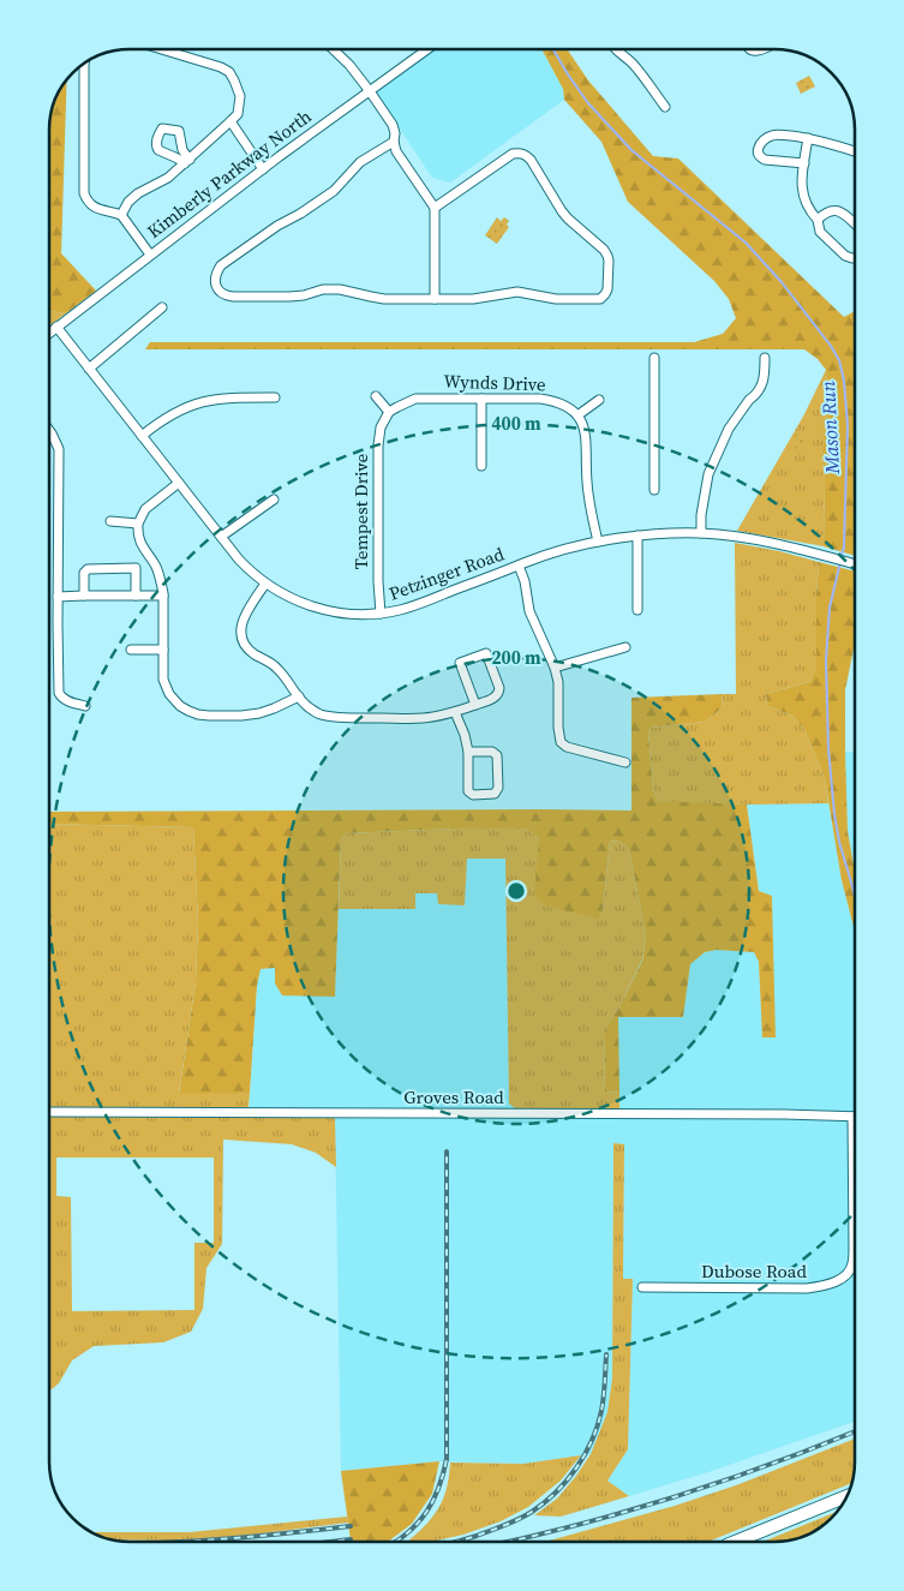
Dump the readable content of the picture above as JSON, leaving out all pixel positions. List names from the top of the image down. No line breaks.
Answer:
{"streets":{"street":["Kimberly Parkway North","Wynds Drive","Tempest Drive","Petzinger Road","Groves Road","Dubose Road"]},"crossings":[["Kimberly Parkway North","Petzinger Road"],["Wynds Drive","Tempest Drive"],["Tempest Drive","Petzinger Road"],["Groves Road","Dubose Road"]],"water":["Mason Run"],"rings":["400 m","200 m"]}
